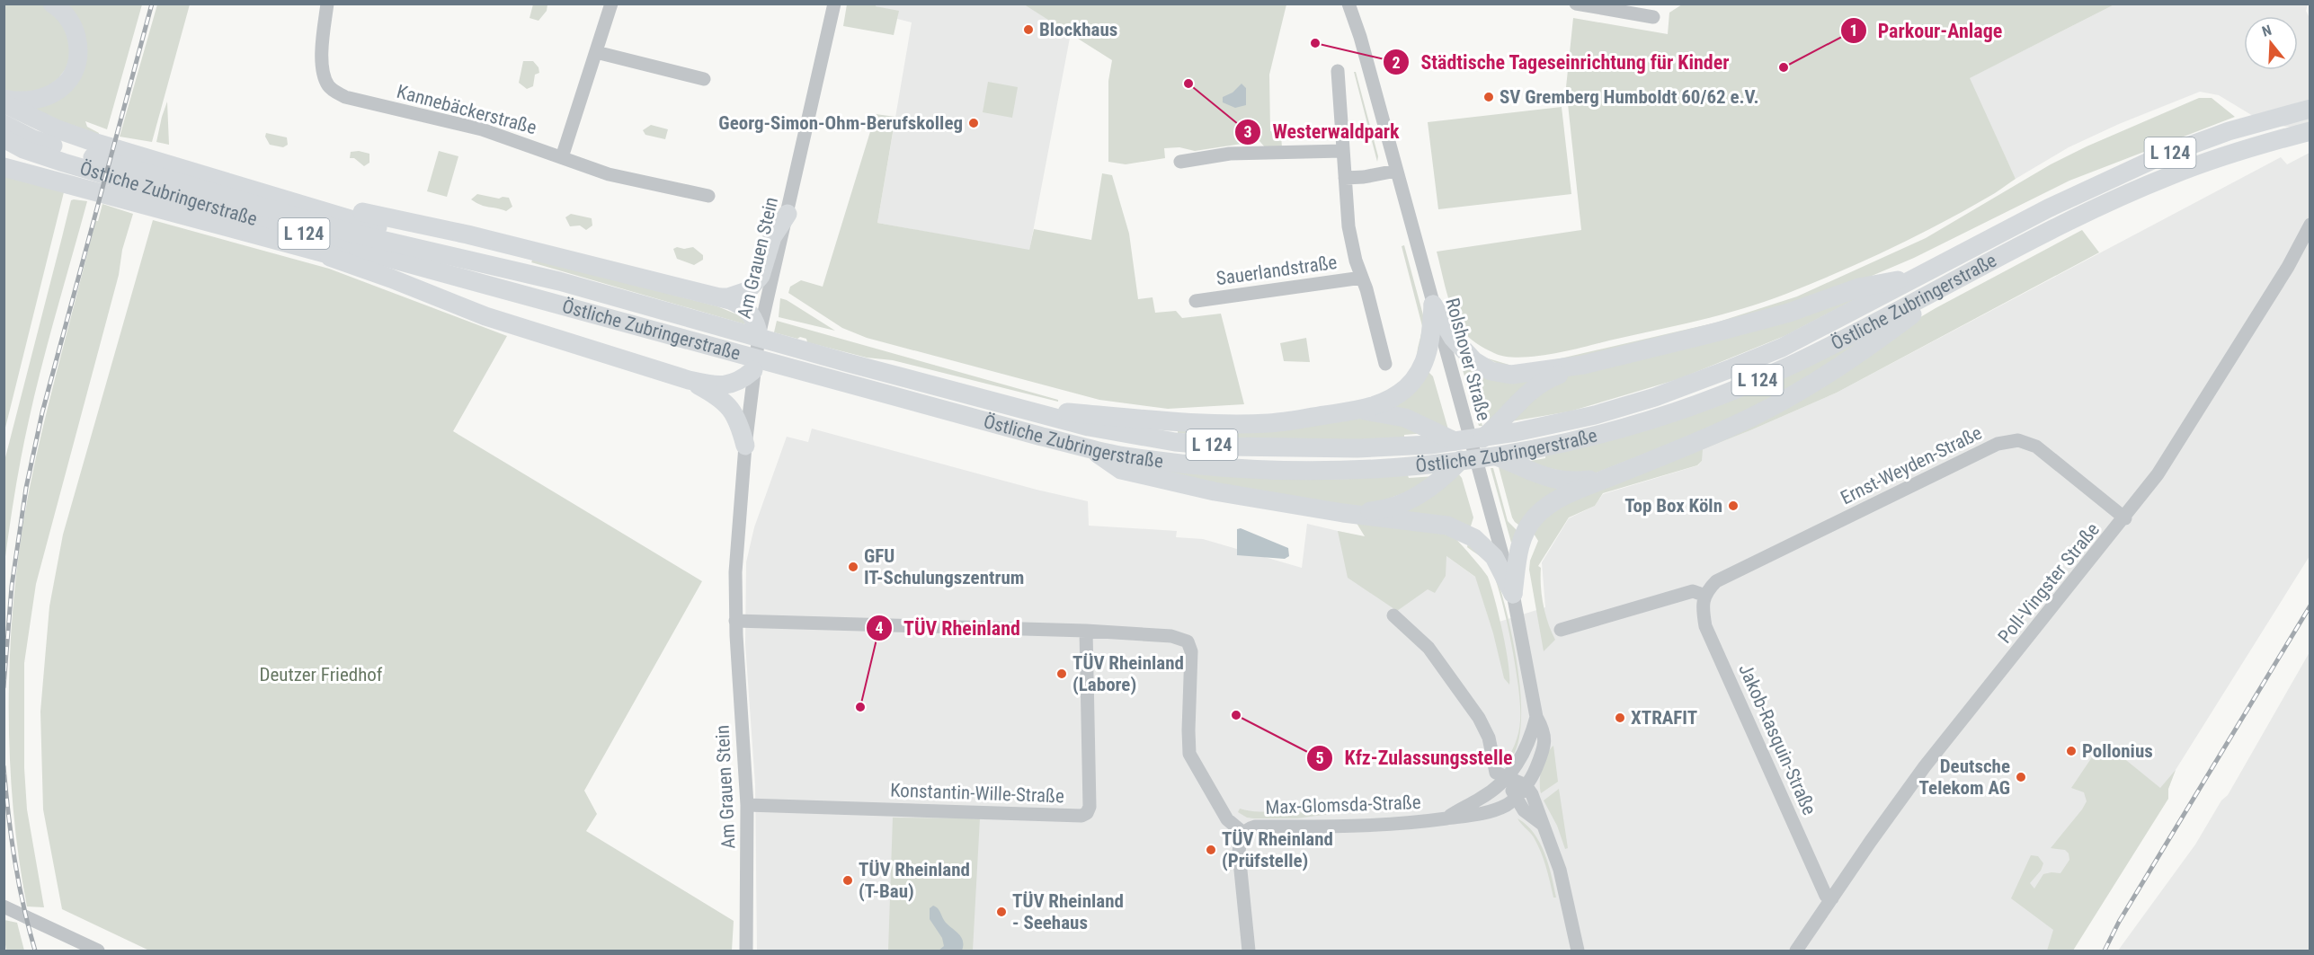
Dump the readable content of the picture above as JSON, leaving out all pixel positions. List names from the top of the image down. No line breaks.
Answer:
{"streets":{"highway":["L 124","Östliche Zubringerstraße"],"street":["Kannebäckerstraße","Am Grauen Stein","Sauerlandstraße","Rolshover Straße","Ernst-Weyden-Straße","Poll-Vingster Straße","Jakob-Rasquin-Straße","Konstantin-Wille-Straße","Max-Glomsda-Straße"]},"crossings":[["L 124","Östliche Zubringerstraße"],["Am Grauen Stein","Konstantin-Wille-Straße"],["Rolshover Straße","Max-Glomsda-Straße"],["Ernst-Weyden-Straße","Poll-Vingster Straße"],["Ernst-Weyden-Straße","Jakob-Rasquin-Straße"],["Poll-Vingster Straße","Jakob-Rasquin-Straße"],["Konstantin-Wille-Straße","Max-Glomsda-Straße"]],"parks":["Deutzer Friedhof"],"places":["Blockhaus","Städtische Tageseinrichtung für Kinder","Parkour-Anlage","Westerwaldpark","SV Gremberg Humboldt 60/62 e.V.","Georg-Simon-Ohm-Berufskolleg","Top Box Köln","GFU IT-Schulungszentrum","TÜV Rheinland (Labore)","TÜV Rheinland","Kfz-Zulassungsstelle","XTRAFIT","Pollonius","Deutsche Telekom AG","TÜV Rheinland (Prüfstelle)","TÜV Rheinland (T-Bau)","TÜV Rheinland - Seehaus"],"north":"top"}
